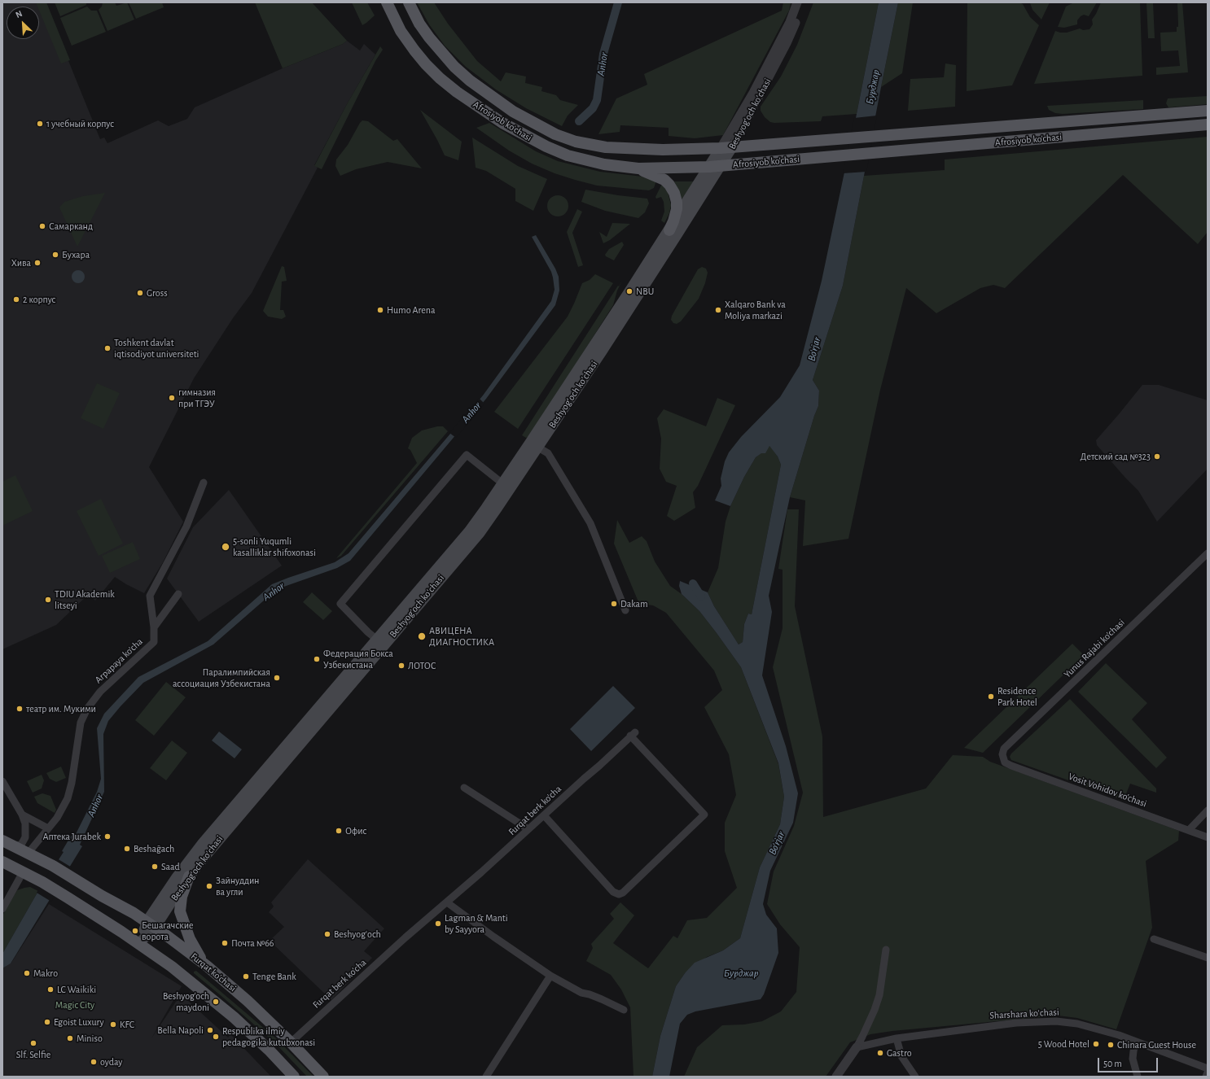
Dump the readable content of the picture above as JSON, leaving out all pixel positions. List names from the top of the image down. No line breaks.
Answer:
{"streets":{"main road":["Beshyogʻoch koʻchasi","Afrosiyob ko'chasi","Furqat ko'chasi"],"street":["Yunus Rajabi ko'chasi","Arpapaya ko'cha","Vosit Vohidov ko'chasi","Furqat berk ko'cha","Sharshara koʻchasi"]},"crossings":[["Beshyogʻoch koʻchasi","Afrosiyob ko'chasi"],["Beshyogʻoch koʻchasi","Furqat ko'chasi"],["Yunus Rajabi ko'chasi","Vosit Vohidov ko'chasi"],["Arpapaya ko'cha","Furqat ko'chasi"],["Furqat berk ko'cha","Furqat ko'chasi"]],"water":["Anhor","Бурджар","Bo‘rjar"],"parks":["Magic City"],"places":["1 учебный корпус","Самарканд","Бухара","Хива","NBU","Gross","2 корпус","Humo Arena","Xalqaro Bank va Moliya markazi","Toshkent davlat iqtisodiyot universiteti","гимназия при ТГЭУ","Детский сад №323","5-sonli Yuqumli kasalliklar shifoxonasi","TDIU Akademik litseyi","Dakam","АВИЦЕНА ДИАГНОСТИКА","Федерация Бокса Узбекистана","ЛОТОС","Паралимпийская ассоциация Узбекистана","Residence Park Hotel","театр им. Мукими","Офис","Аптека Jurabek","Beshağach","Saad","Зайнуддин ва угли","Lagman & Manti by Sayyora","Бешагачские ворота","Beshyogʻoch","Почта №66","Makro","Tenge Bank","LC Waikiki","Beshyog'och maydoni","Egoist Luxury","KFC","Bella Napoli","Respublika ilmiy pedagogika kutubxonasi","Miniso","Slf. Selfie","5 Wood Hotel","Chinara Guest House","Gastro","oyday"],"scale_bar":"50 m","north":"top left"}
